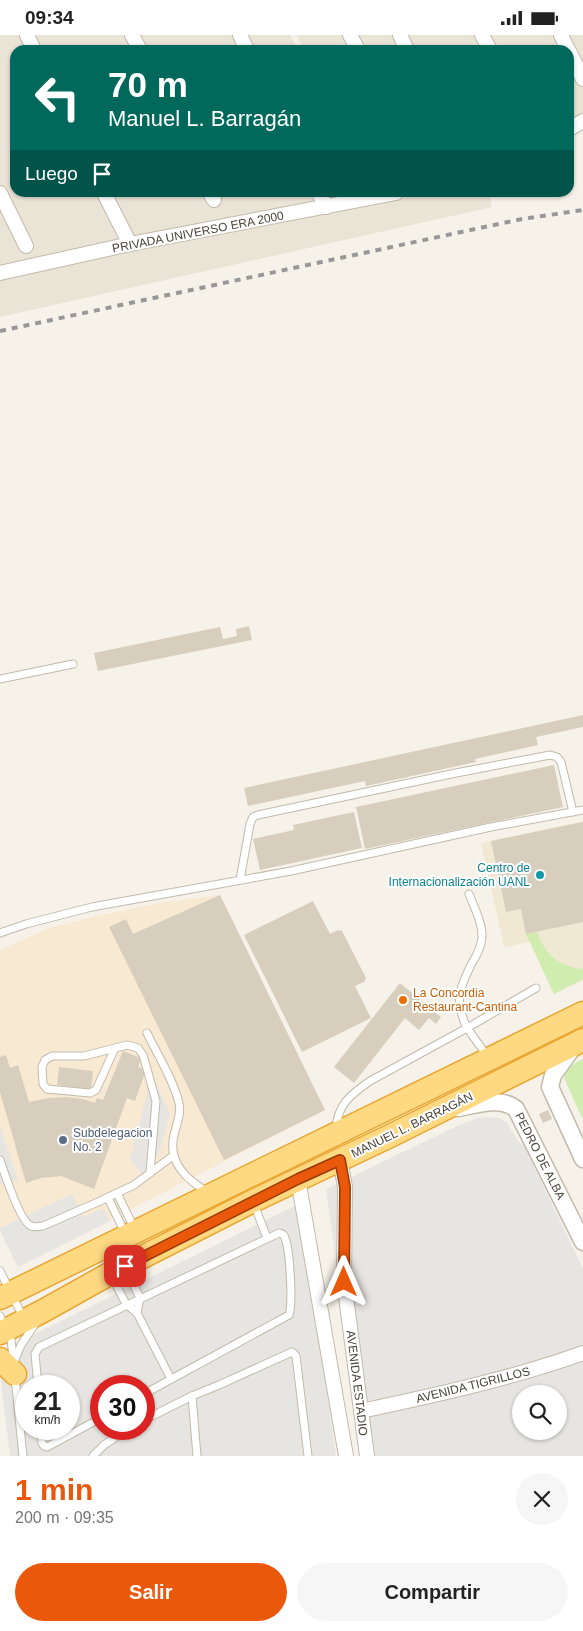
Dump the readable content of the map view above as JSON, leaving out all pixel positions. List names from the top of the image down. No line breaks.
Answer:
{"streets":{"highway":["MANUEL L. BARRAGÁN"],"street":["PRIVADA UNIVERSO ERA 2000","PEDRO DE ALBA","AVENIDA ESTADIO","AVENIDA TIGRILLOS"]},"crossings":[["MANUEL L. BARRAGÁN","PEDRO DE ALBA"],["MANUEL L. BARRAGÁN","AVENIDA ESTADIO"],["AVENIDA ESTADIO","AVENIDA TIGRILLOS"]],"places":["Centro de Internacionalización UANL","La Concordia Restaurant-Cantina","Subdelegacion No. 2"],"page":{"status":"09:34","turn":["70 m","Manuel L. Barragán"],"then":"Luego","speed":"21 km/h","limit":"30","heading":["1 min","200 m · 09:35"],"buttons":["Salir","Compartir"]}}
